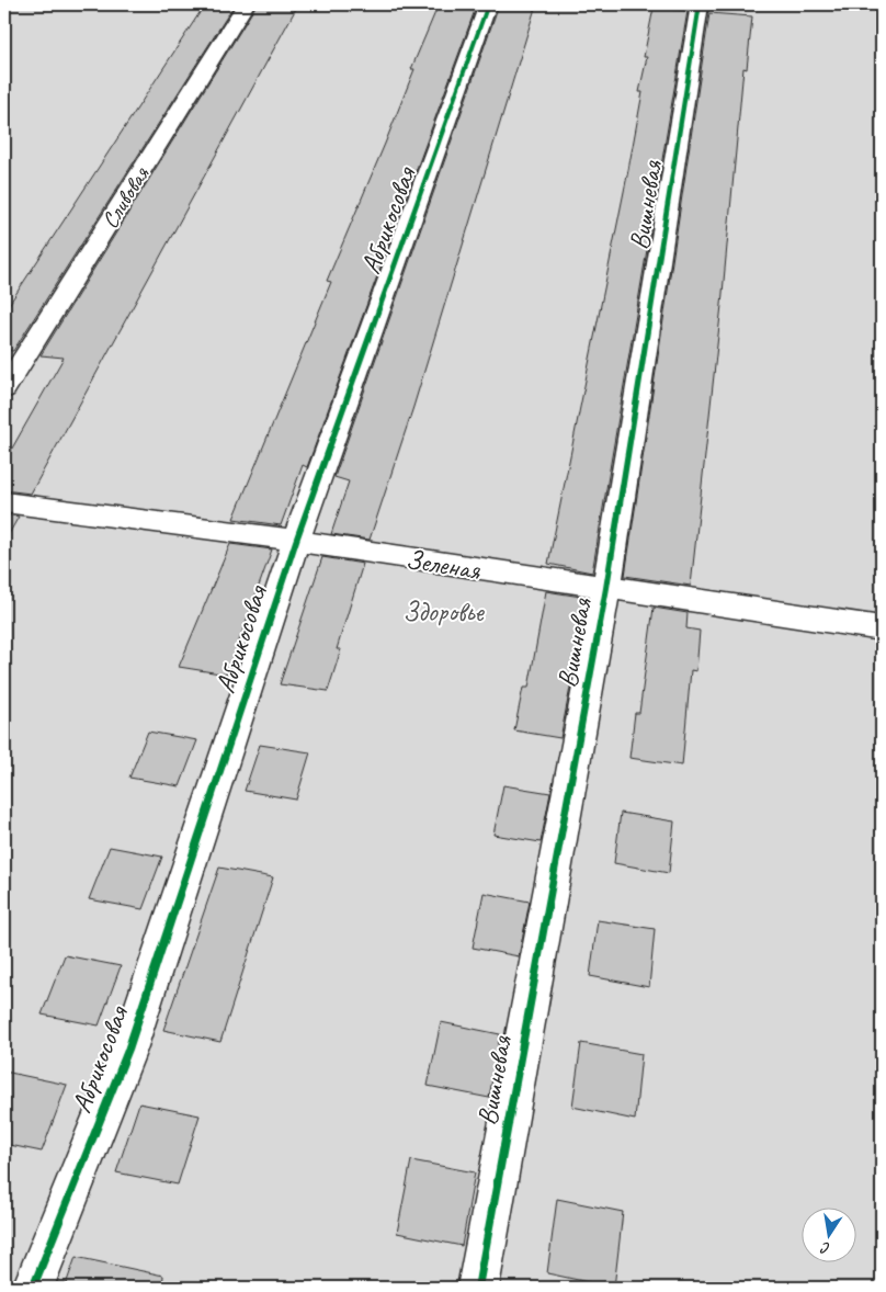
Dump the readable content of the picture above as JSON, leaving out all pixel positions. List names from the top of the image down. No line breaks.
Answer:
{"streets":{"street":["Сливовая","Вишневая","Абрикосовая","Зеленая"]},"crossings":[["Вишневая","Зеленая"],["Абрикосовая","Зеленая"]],"parks":["Здоровье"],"north":"bottom"}
